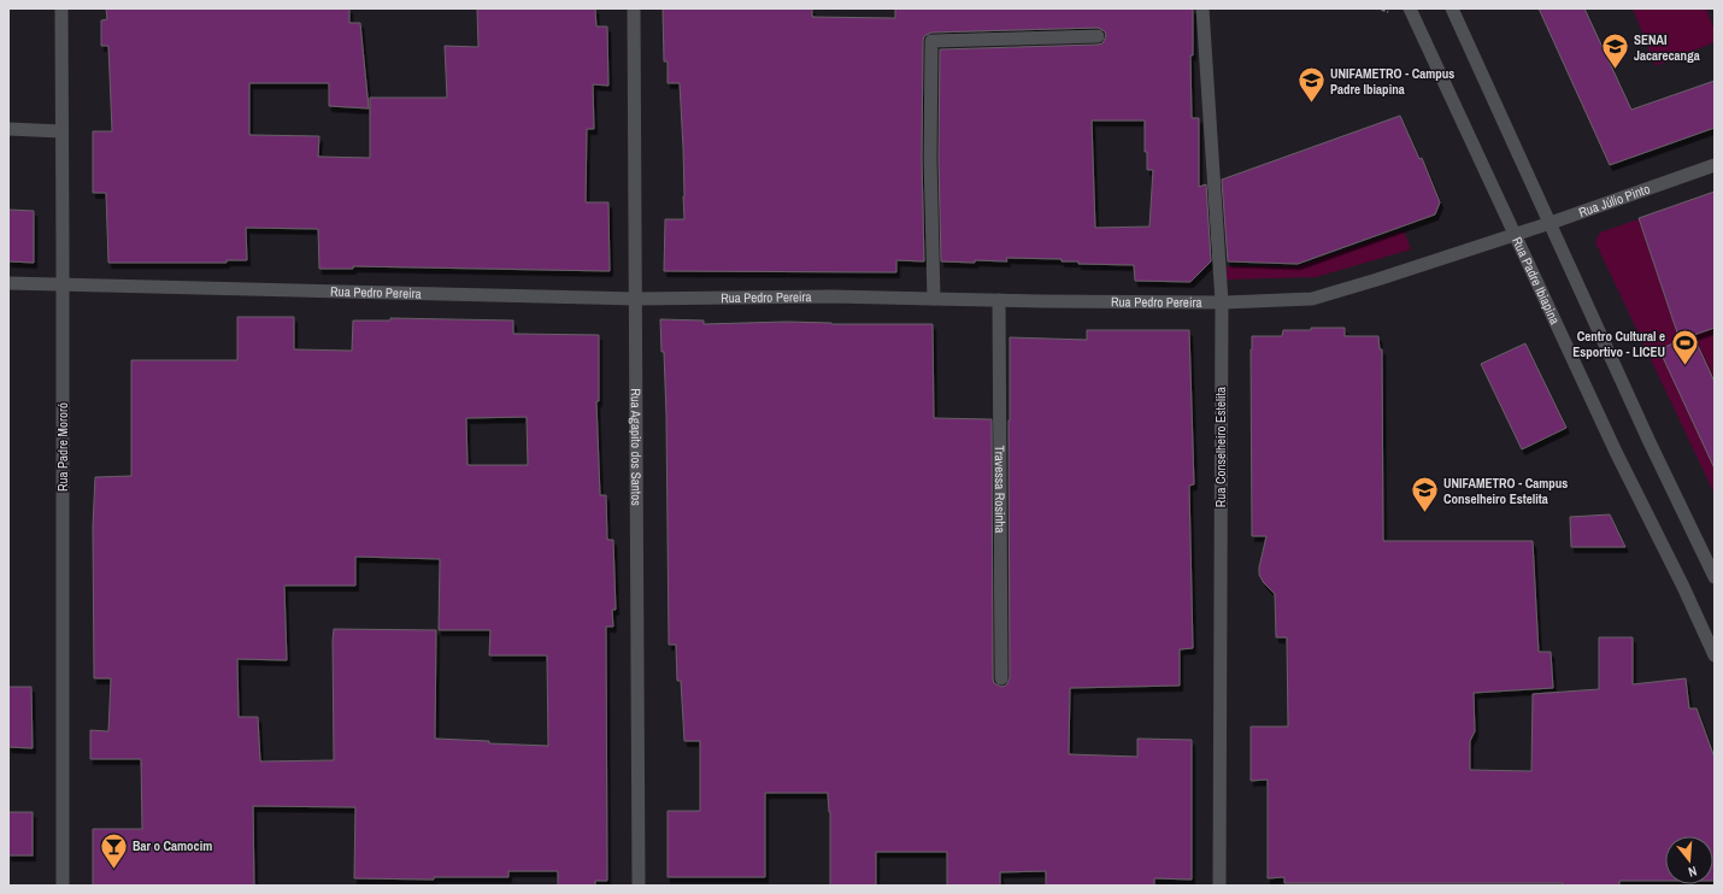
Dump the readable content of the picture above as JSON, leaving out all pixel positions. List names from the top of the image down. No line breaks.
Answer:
{"streets":{"street":["Rua Júlio Pinto","Rua Padre Ibiapina","Rua Pedro Pereira","Rua Padre Mororó","Rua Agapito dos Santos","Rua Conselheiro Estelita","Travessa Rosinha"]},"crossings":[["Rua Júlio Pinto","Rua Padre Ibiapina"],["Rua Júlio Pinto","Rua Pedro Pereira"],["Rua Padre Ibiapina","Rua Pedro Pereira"],["Rua Pedro Pereira","Rua Padre Mororó"],["Rua Pedro Pereira","Rua Agapito dos Santos"],["Rua Pedro Pereira","Rua Conselheiro Estelita"],["Rua Pedro Pereira","Travessa Rosinha"]],"places":{"school or university":["SENAI Jacarecanga","UNIFAMETRO - Campus Padre Ibiapina","UNIFAMETRO - Campus Conselheiro Estelita"],"sports":["Centro Cultural e Esportivo - LICEU"],"bar":["Bar o Camocim"]},"north":"bottom"}
